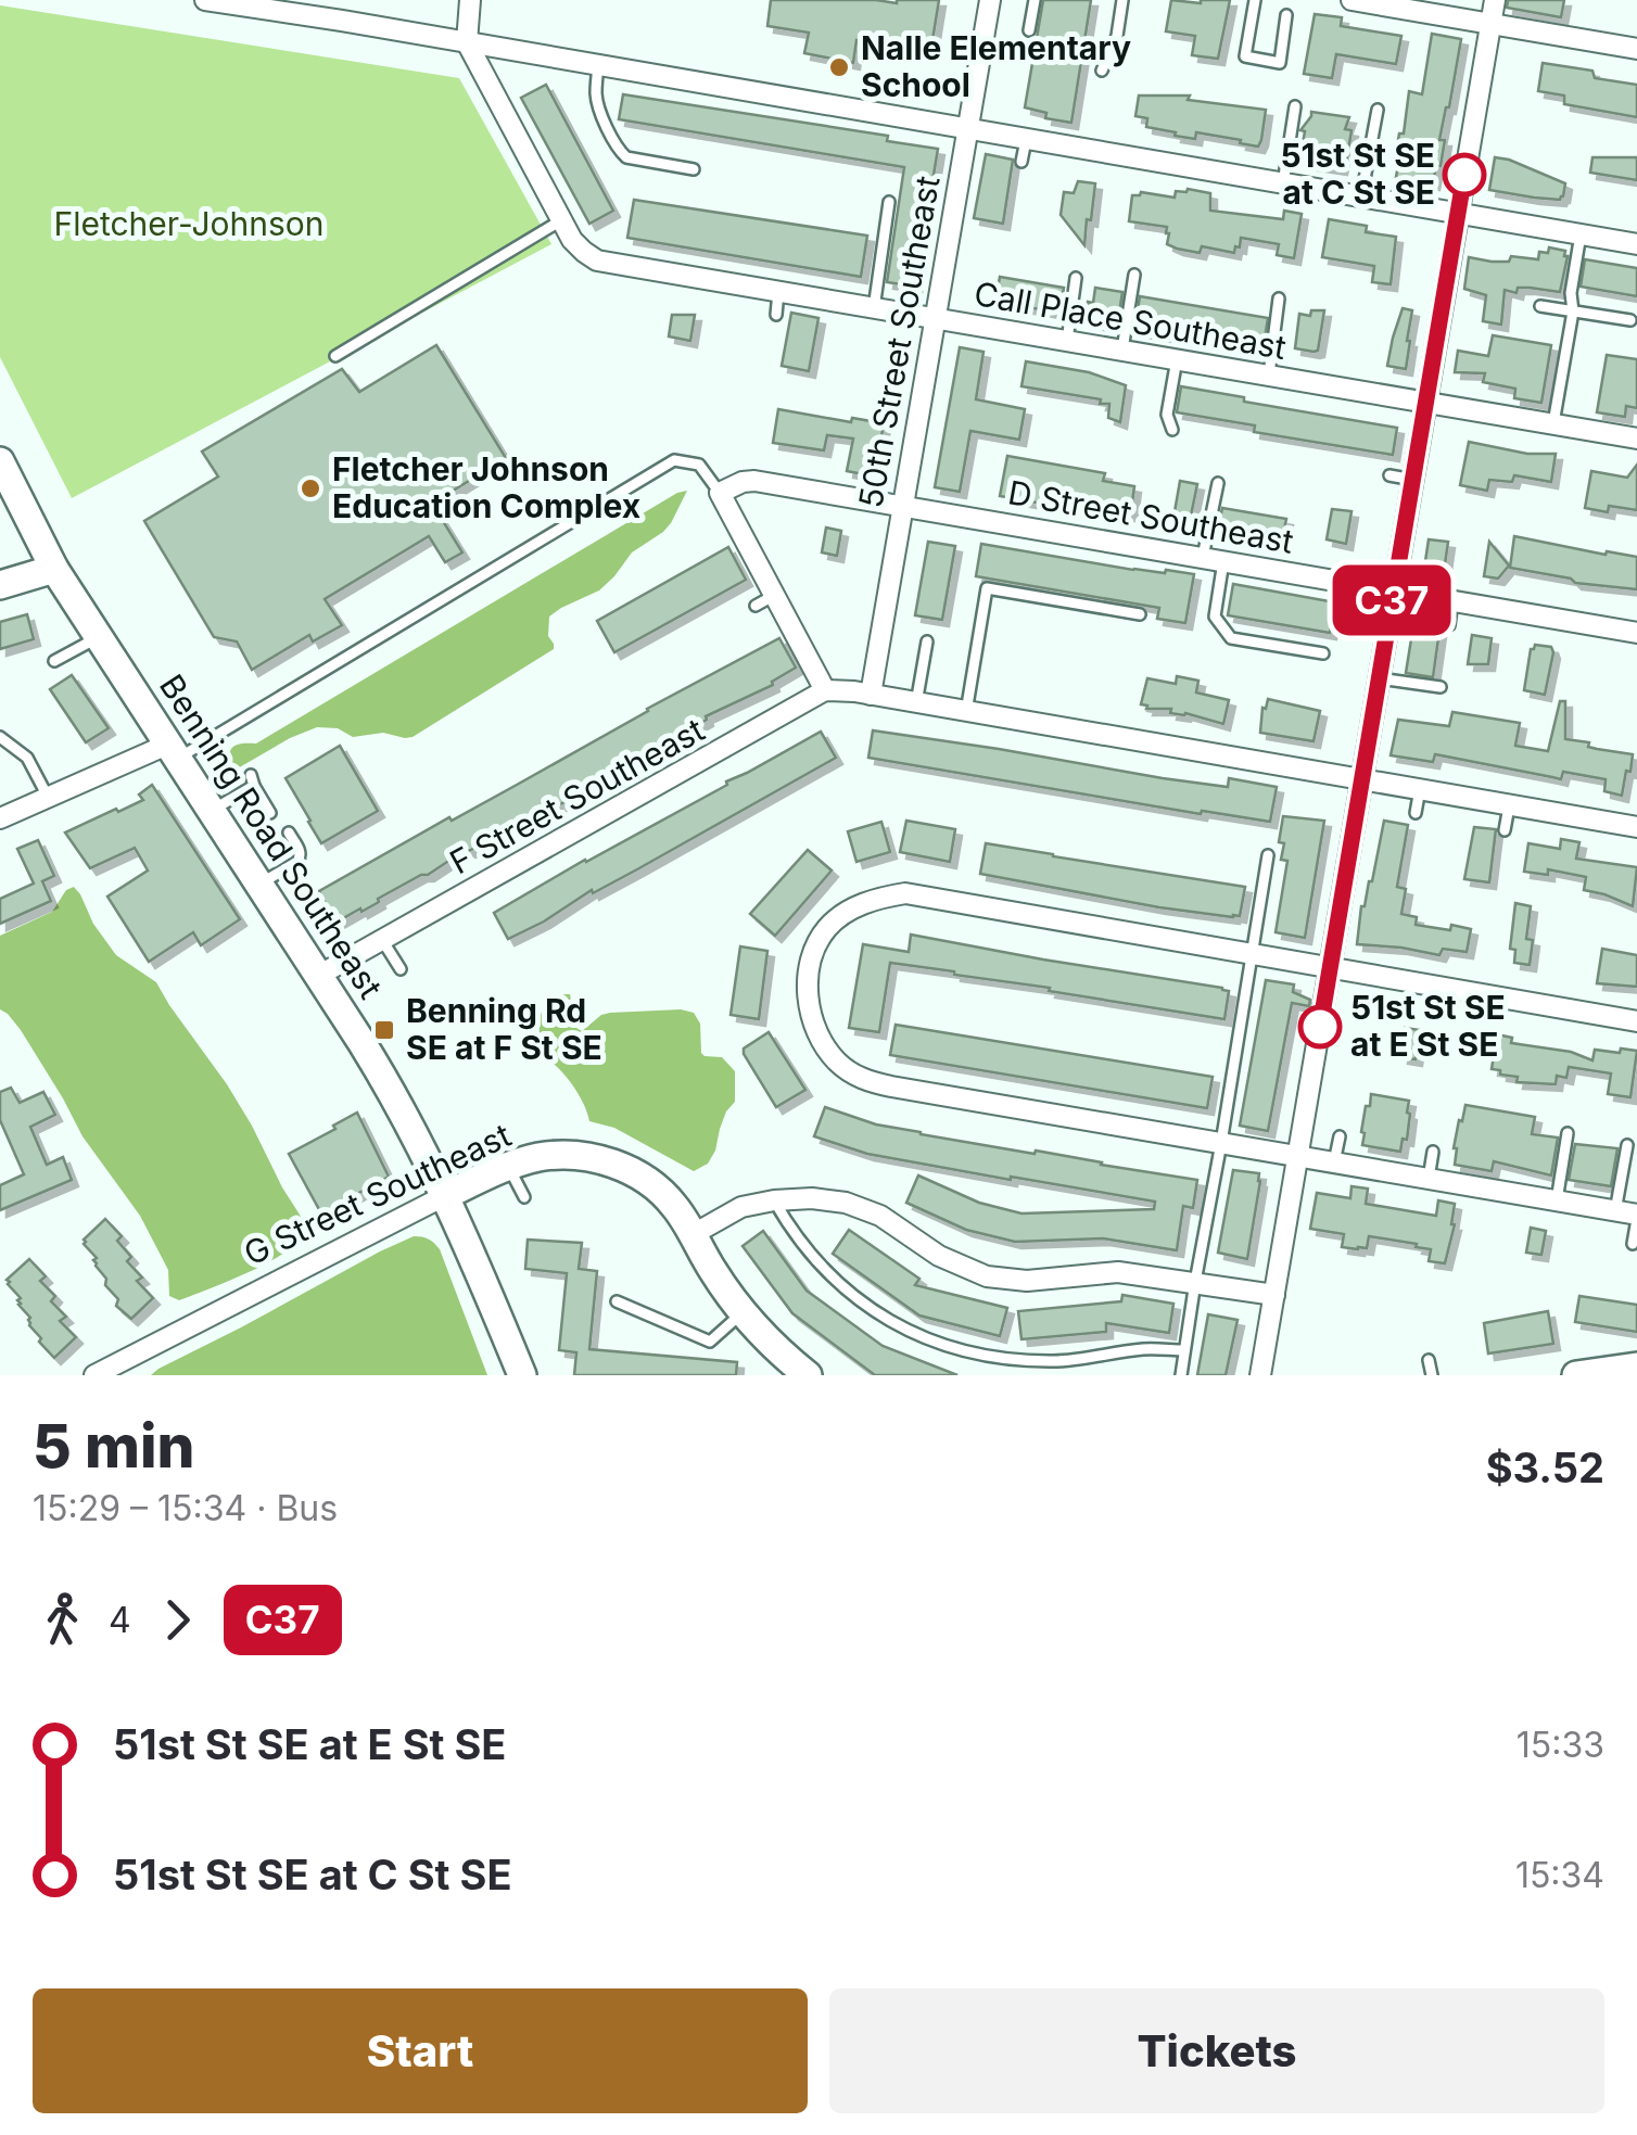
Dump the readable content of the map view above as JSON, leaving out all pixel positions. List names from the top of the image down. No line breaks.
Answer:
{"streets":{"main road":["Benning Road Southeast","G Street Southeast"],"street":["Call Place Southeast","50th Street Southeast","D Street Southeast","F Street Southeast"]},"crossings":[["Call Place Southeast","50th Street Southeast"],["50th Street Southeast","D Street Southeast"],["F Street Southeast","Benning Road Southeast"],["Benning Road Southeast","G Street Southeast"]],"parks":["Fletcher-Johnson"],"places":{"other":["Nalle Elementary School","51st St SE at C St SE","Fletcher Johnson Education Complex","51st St SE at E St SE"],"transit":["Benning Rd SE at F St SE"]},"lines":["bus line C37"],"page":{"on_map":"C37","heading":["5 min","15:29 – 15:34 · Bus","$3.52"],"legs":["4","C37"],"list":[{"name":"51st St SE at E St SE","value":"15:33"},{"name":"51st St SE at C St SE","value":"15:34"}],"buttons":["Start","Tickets"]}}
